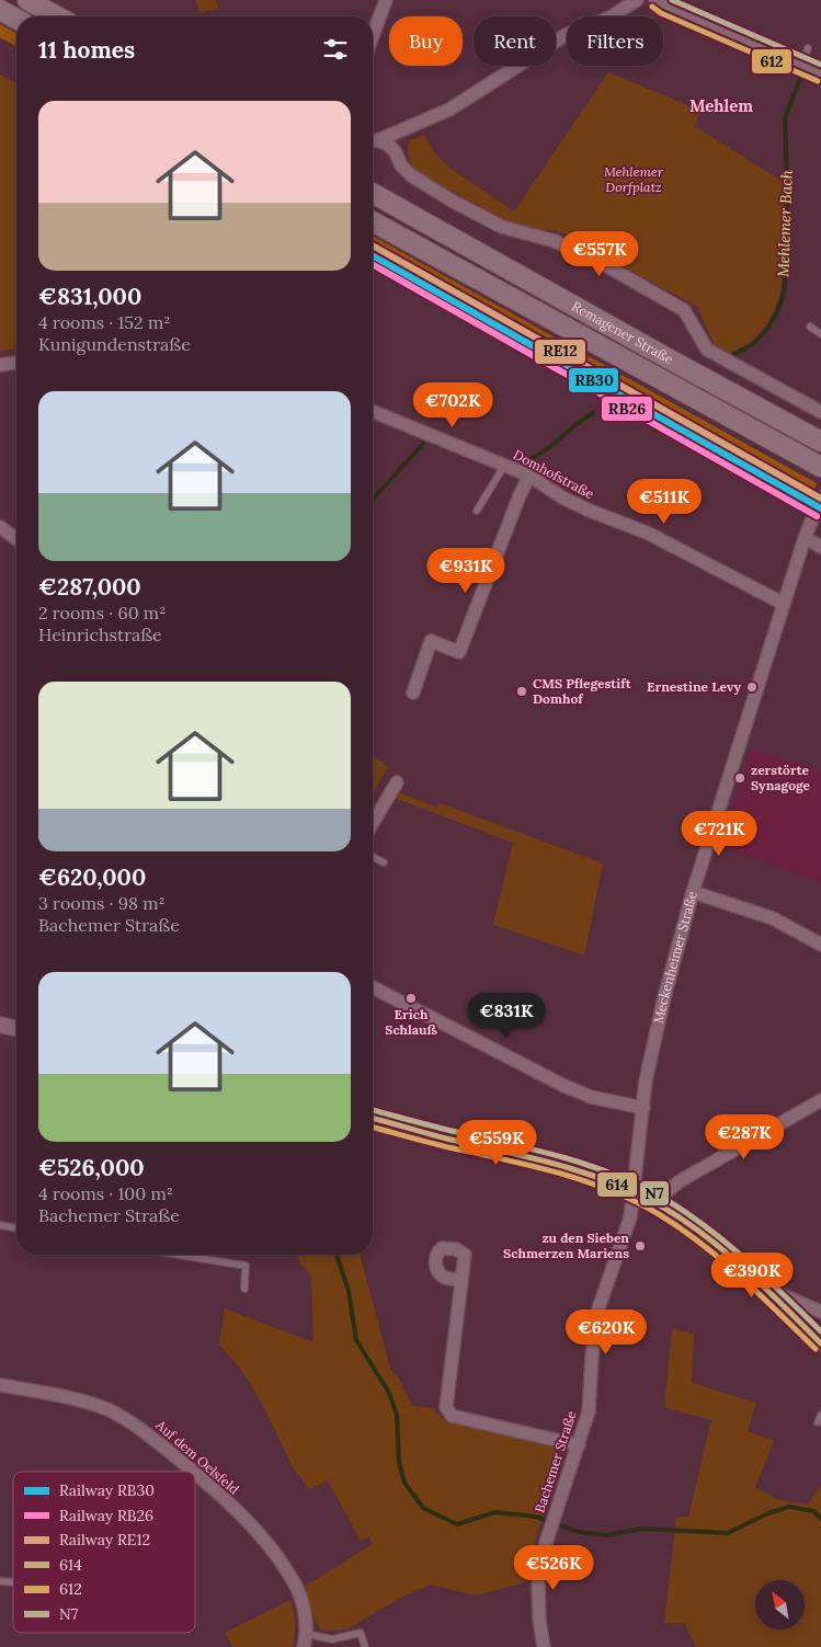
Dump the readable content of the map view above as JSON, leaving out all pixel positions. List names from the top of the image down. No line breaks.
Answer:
{"streets":{"main road":["Remagener Straße"],"street":["Domhofstraße","Meckenheimer Straße","Auf dem Oelsfeld","Bachemer Straße"]},"crossings":[["Domhofstraße","Meckenheimer Straße"],["Meckenheimer Straße","Bachemer Straße"]],"districts":["Mehlem"],"water":["Mehlemer Bach"],"parks":["Mehlemer Dorfplatz"],"places":["Ernestine Levy","CMS Pflegestift Domhof","zerstörte Synagoge","Erich Schlauß","zu den Sieben Schmerzen Mariens"],"lines":["transit line N7","transit line 612","rail line RE12","rail line RB30","rail line RB26","transit line 614"],"legend":["Railway RB30","Railway RB26","Railway RE12","614","612","N7"],"north":"top left","page":{"chip":["Buy","Rent","Filters"],"heading":"11 homes","list":[{"name":"€831,000","note":"4 rooms · 152 m² · Kunigundenstraße"},{"name":"€287,000","note":"2 rooms · 60 m² · Heinrichstraße"},{"name":"€620,000","note":"3 rooms · 98 m² · Bachemer Straße"},{"name":"€526,000","note":"4 rooms · 100 m² · Bachemer Straße"}],"price":["€557K","€702K","€511K","€931K","€721K","€831K","€287K","€559K","€390K","€620K","€526K"]}}
